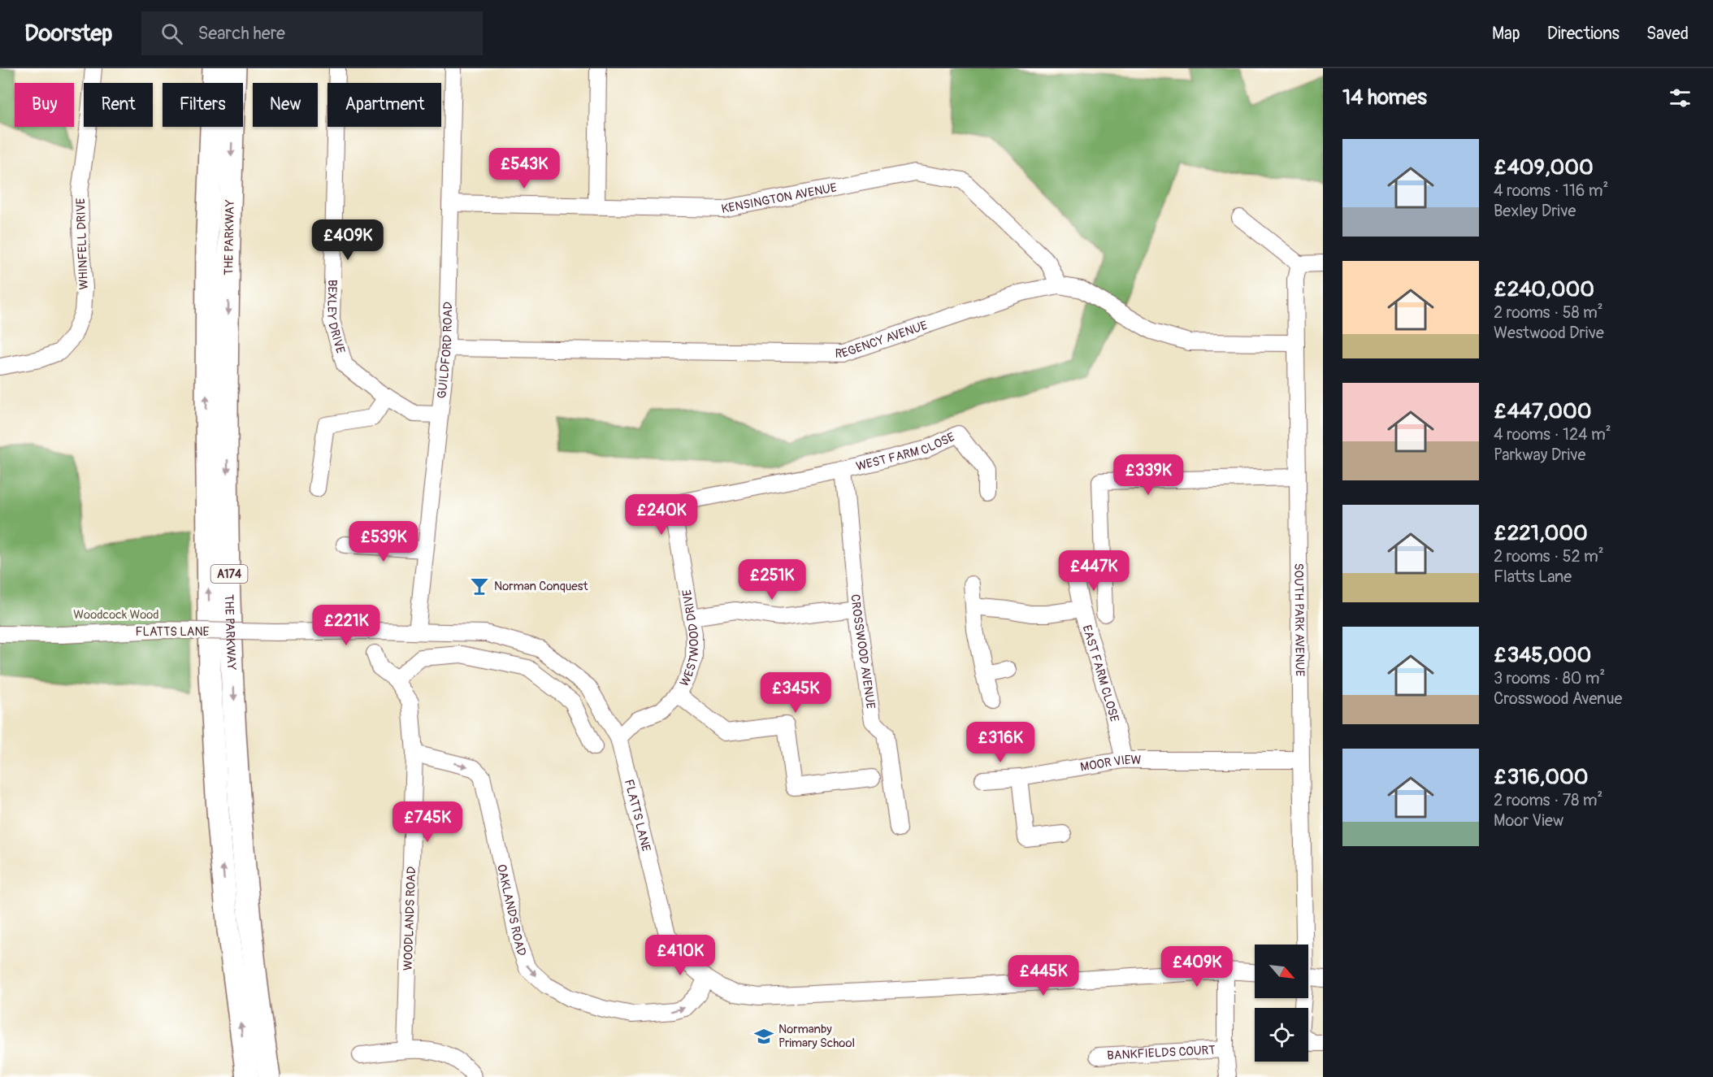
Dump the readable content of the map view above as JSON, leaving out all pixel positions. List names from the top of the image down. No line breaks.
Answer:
{"streets":{"highway":["THE PARKWAY","A174"],"street":["KENSINGTON AVENUE","WHINFELL DRIVE","BEXLEY DRIVE","REGENCY AVENUE","GUILDFORD ROAD","WEST FARM CLOSE","SOUTH PARK AVENUE","FLATTS LANE","WESTWOOD DRIVE","CROSSWOOD AVENUE","EAST FARM CLOSE","MOOR VIEW","OAKLANDS ROAD","WOODLANDS ROAD","BANKFIELDS COURT"]},"crossings":[["KENSINGTON AVENUE","REGENCY AVENUE"],["KENSINGTON AVENUE","GUILDFORD ROAD"],["BEXLEY DRIVE","GUILDFORD ROAD"],["REGENCY AVENUE","GUILDFORD ROAD"],["REGENCY AVENUE","SOUTH PARK AVENUE"],["GUILDFORD ROAD","FLATTS LANE"],["WEST FARM CLOSE","WESTWOOD DRIVE"],["WEST FARM CLOSE","CROSSWOOD AVENUE"],["SOUTH PARK AVENUE","MOOR VIEW"],["FLATTS LANE","WESTWOOD DRIVE"],["FLATTS LANE","OAKLANDS ROAD"],["WESTWOOD DRIVE","CROSSWOOD AVENUE"],["EAST FARM CLOSE","MOOR VIEW"],["OAKLANDS ROAD","WOODLANDS ROAD"]],"parks":["Woodcock Wood"],"places":{"bar":["Norman Conquest"],"school or university":["Normanby Primary School"]},"north":"bottom right","page":{"header":"Doorstep","search":"Search here","nav":["Map","Directions","Saved"],"heading":"14 homes","chip":["Buy","Rent","Filters","New","Apartment"],"list":[{"name":"£409,000","note":"4 rooms · 116 m² · Bexley Drive"},{"name":"£240,000","note":"2 rooms · 58 m² · Westwood Drive"},{"name":"£447,000","note":"4 rooms · 124 m² · Parkway Drive"},{"name":"£221,000","note":"2 rooms · 52 m² · Flatts Lane"},{"name":"£345,000","note":"3 rooms · 80 m² · Crosswood Avenue"},{"name":"£316,000","note":"2 rooms · 78 m² · Moor View"}],"price":["£543K","£409K","£339K","£240K","£539K","£447K","£251K","£221K","£345K","£316K","£745K","£410K","£409K","£445K"]}}
